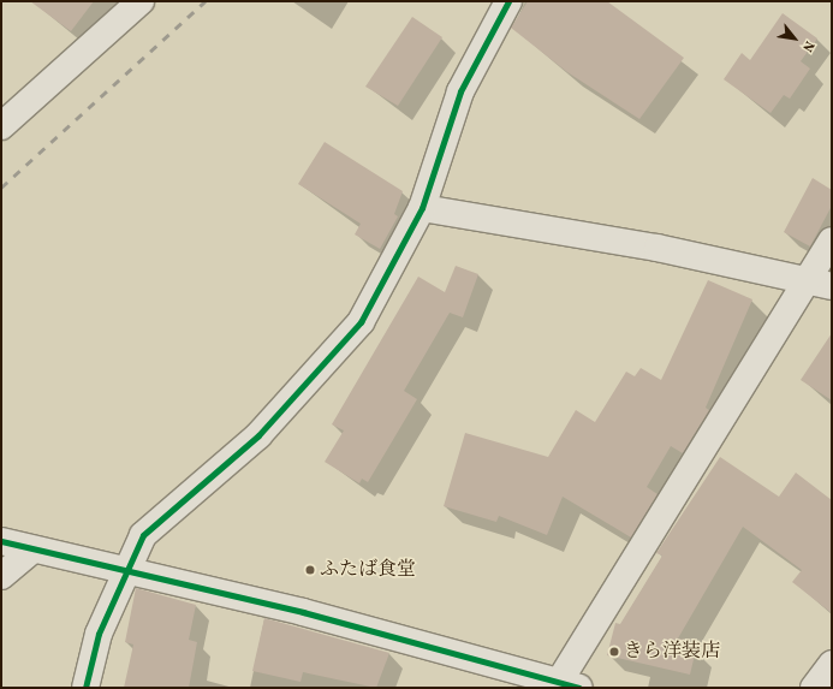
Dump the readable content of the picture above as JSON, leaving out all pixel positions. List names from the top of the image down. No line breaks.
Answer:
{"places":["ふたば食堂","きら洋装店"],"north":"bottom right"}
